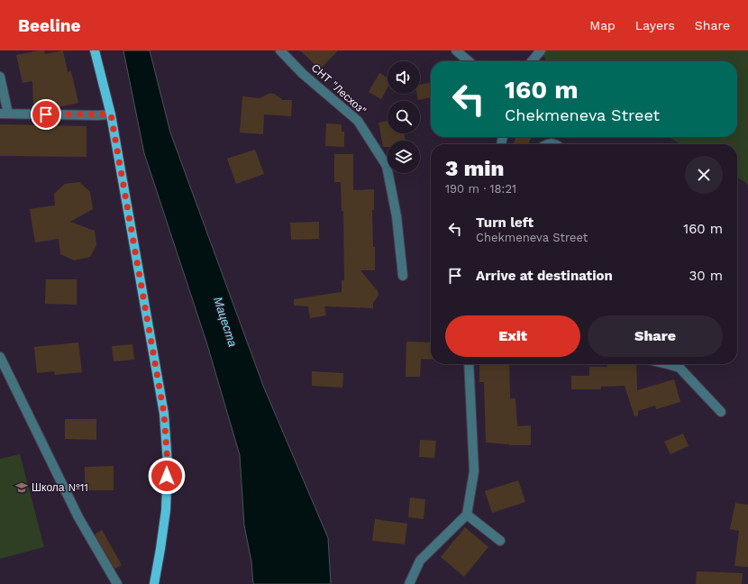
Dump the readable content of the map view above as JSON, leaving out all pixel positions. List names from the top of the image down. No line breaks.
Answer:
{"streets":{"street":["СНТ \"Лесхоз\""]},"water":["Мацеста"],"places":{"school or university":["Школа №11"]},"page":{"header":"Beeline","nav":["Map","Layers","Share"],"turn":["160 m","Chekmeneva Street"],"heading":["3 min","190 m · 18:21"],"list":[{"name":"Turn left","note":"Chekmeneva Street","value":"160 m"},{"name":"Arrive at destination","value":"30 m"}],"buttons":["Exit","Share"]}}
